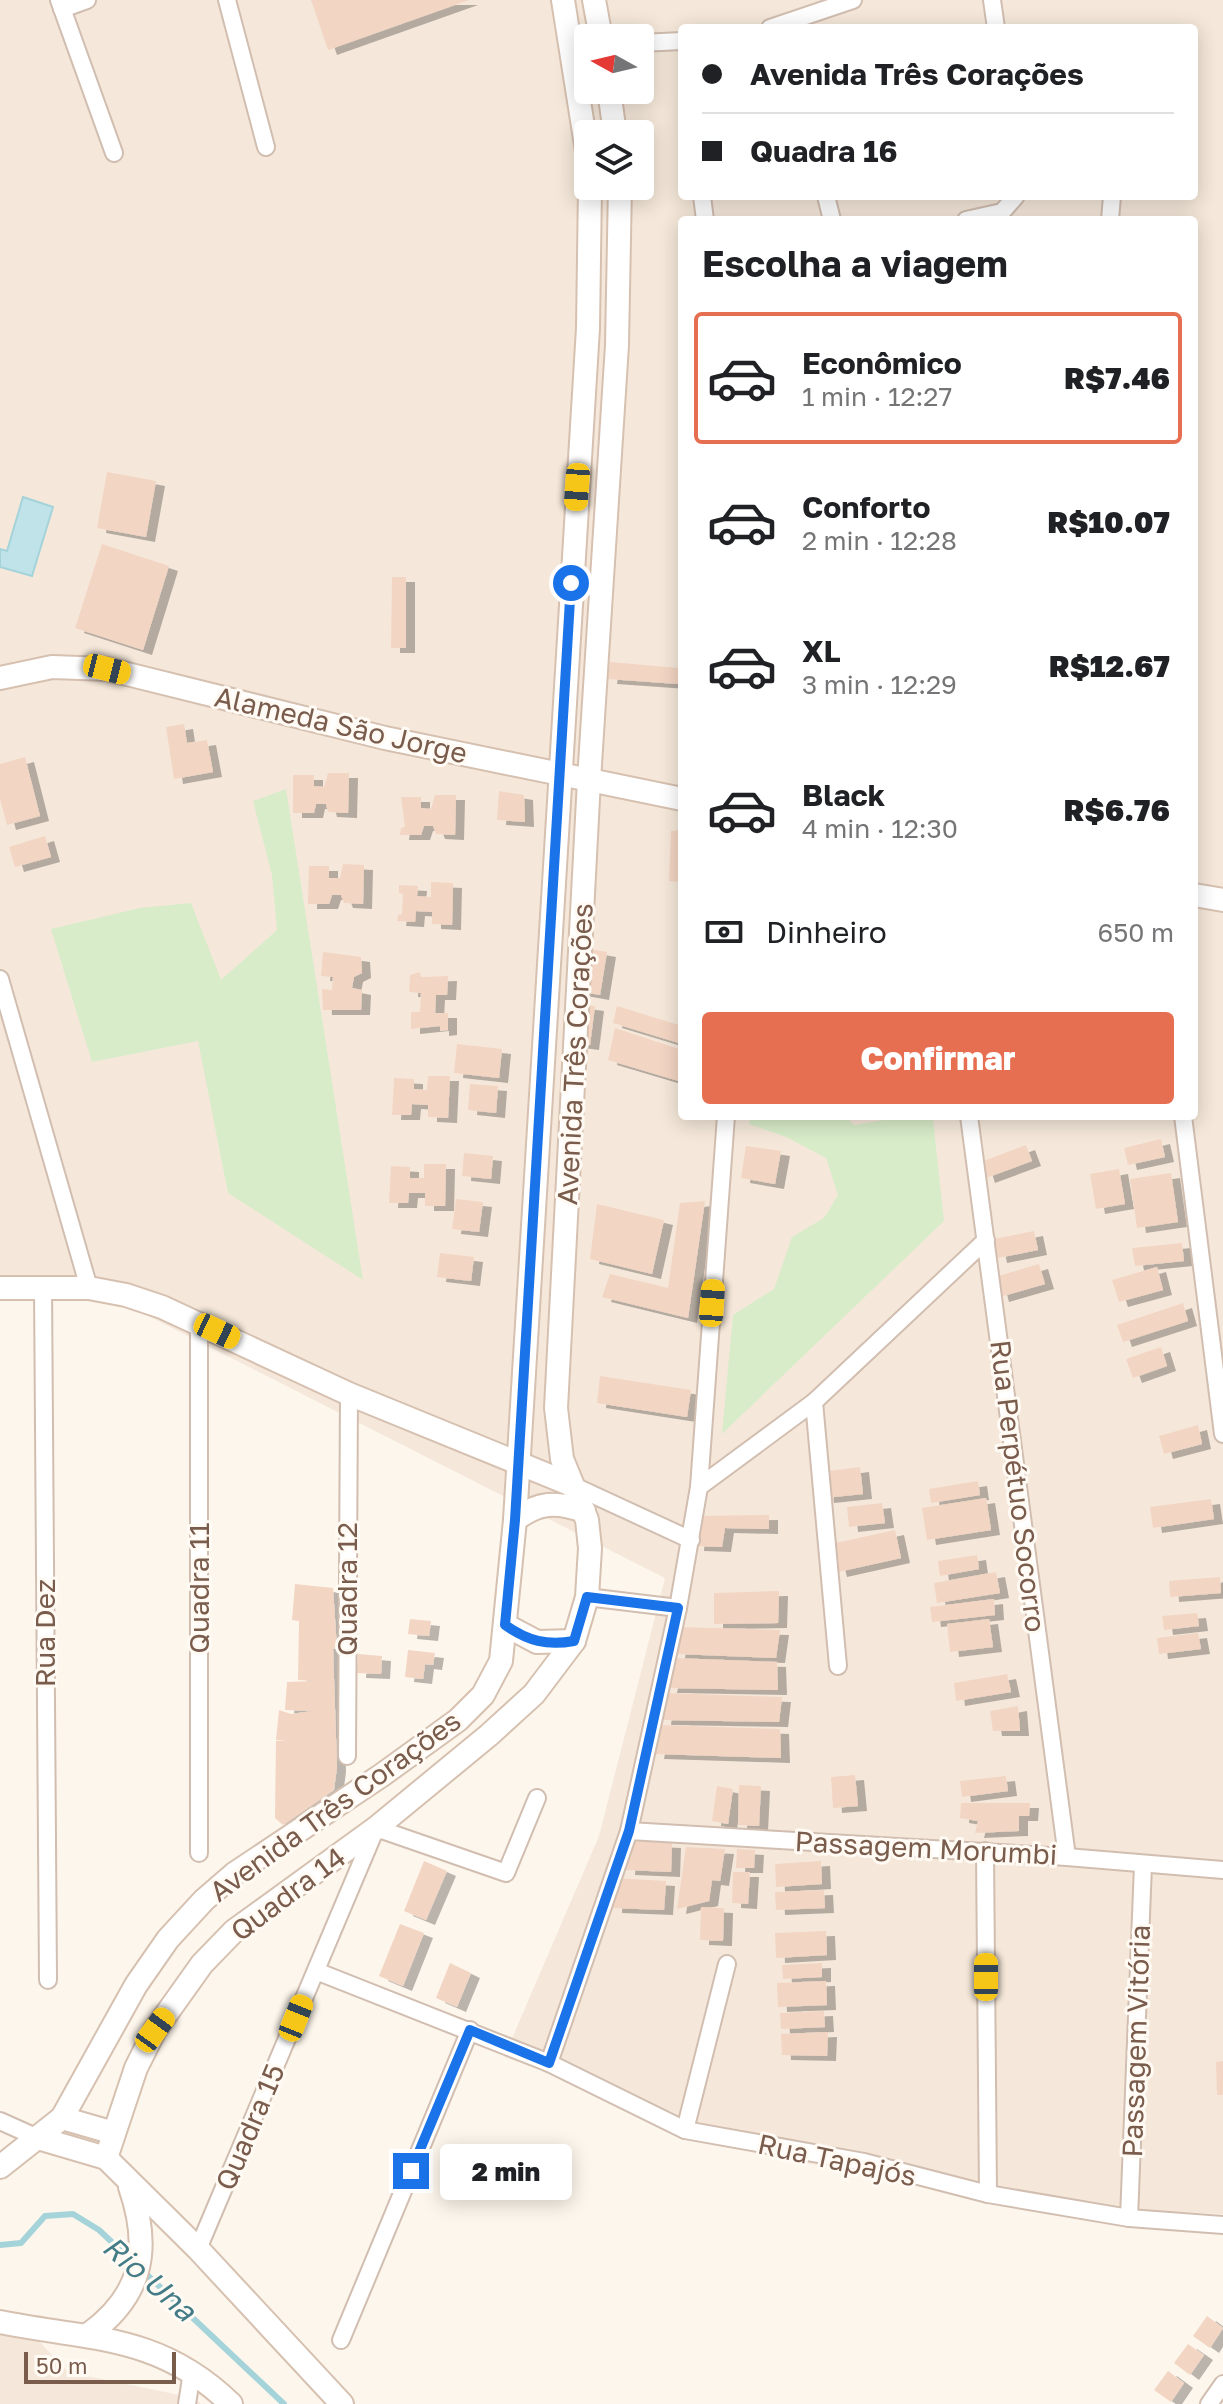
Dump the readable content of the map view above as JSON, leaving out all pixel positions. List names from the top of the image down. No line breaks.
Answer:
{"streets":{"street":["Alameda São Jorge","Avenida Três Corações","Rua Perpétuo Socorro","Quadra 11","Quadra 12","Rua Dez","Passagem Morumbi","Quadra 14","Passagem Vitória","Quadra 15","Rua Tapajós"]},"crossings":[["Alameda São Jorge","Avenida Três Corações"],["Avenida Três Corações","Quadra 14"],["Avenida Três Corações","Quadra 15"],["Rua Perpétuo Socorro","Passagem Morumbi"],["Passagem Morumbi","Passagem Vitória"],["Quadra 14","Quadra 15"],["Passagem Vitória","Rua Tapajós"],["Quadra 15","Rua Tapajós"]],"water":["Rio Una"],"scale_bar":"50 m","north":"left","page":{"banner":["Avenida Três Corações","Quadra 16"],"heading":"Escolha a viagem","list":[{"name":"Econômico","note":"1 min · 12:27","value":"R$7.46"},{"name":"Conforto","note":"2 min · 12:28","value":"R$10.07"},{"name":"XL","note":"3 min · 12:29","value":"R$12.67"},{"name":"Black","note":"4 min · 12:30","value":"R$6.76"}],"pay":["Dinheiro","650 m"],"buttons":"Confirmar","bubble":"2 min","scale":"50 m"}}
